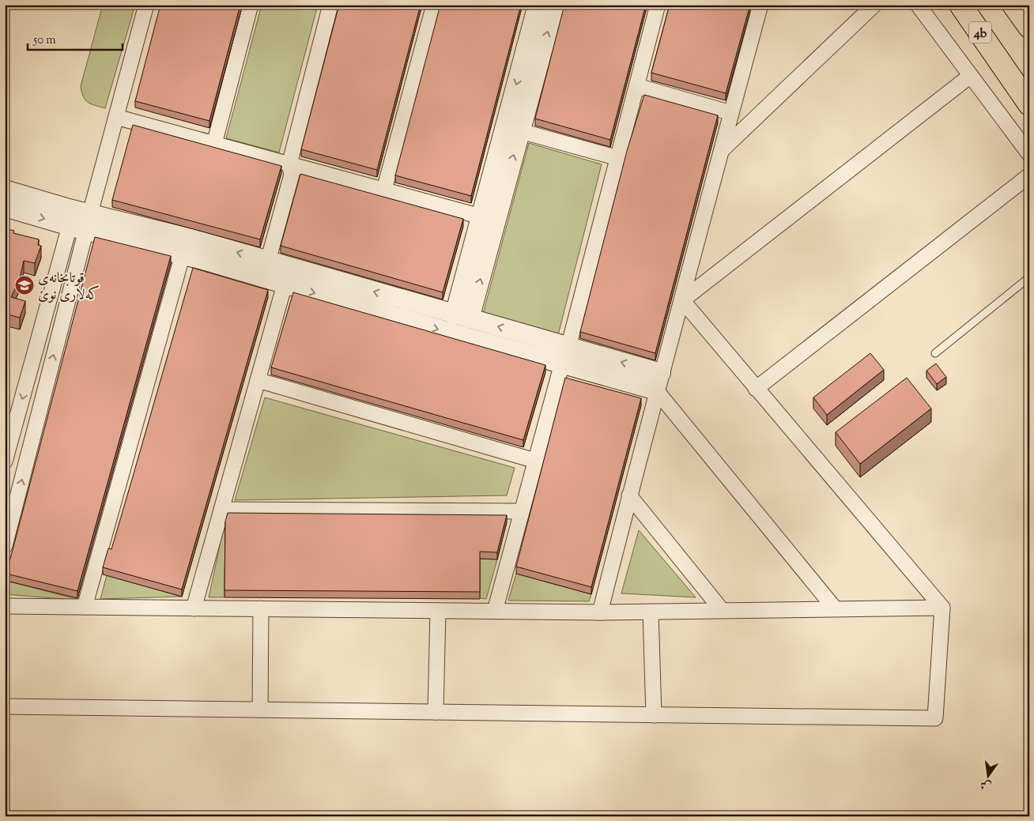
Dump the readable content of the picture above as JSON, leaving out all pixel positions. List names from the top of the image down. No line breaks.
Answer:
{"streets":{"highway":["4b"]},"places":{"school or university":["قوتابخانەی کەلاری نوێ"]},"scale_bar":"50 m","north":"bottom"}
